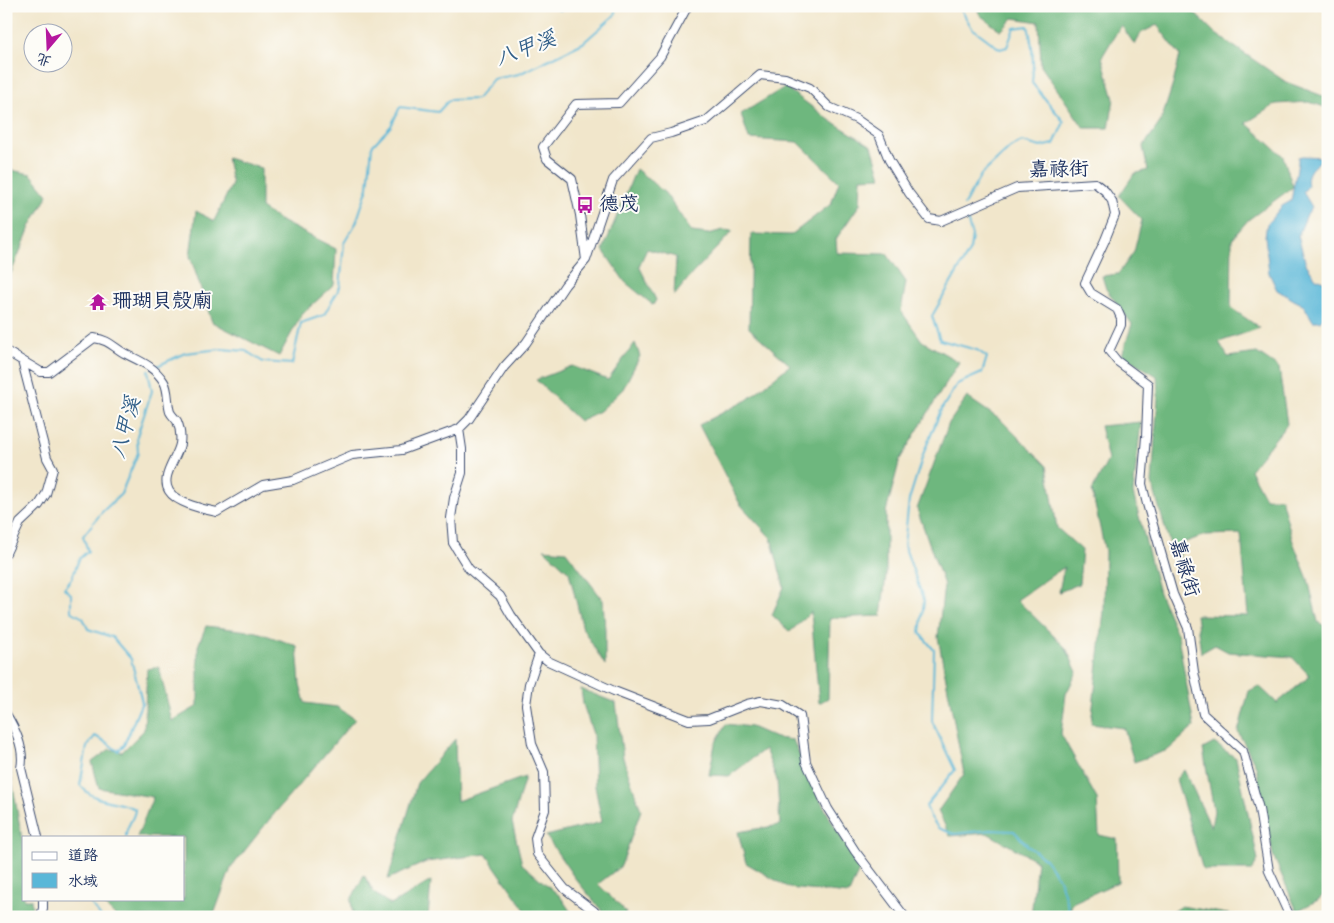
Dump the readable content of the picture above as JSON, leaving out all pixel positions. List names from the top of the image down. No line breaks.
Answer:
{"streets":{"street":["嘉祿街"]},"water":["八甲溪"],"places":{"bus stop":["德茂"],"temple":["珊瑚貝殼廟"]},"legend":["道路","水域"],"north":"bottom"}
